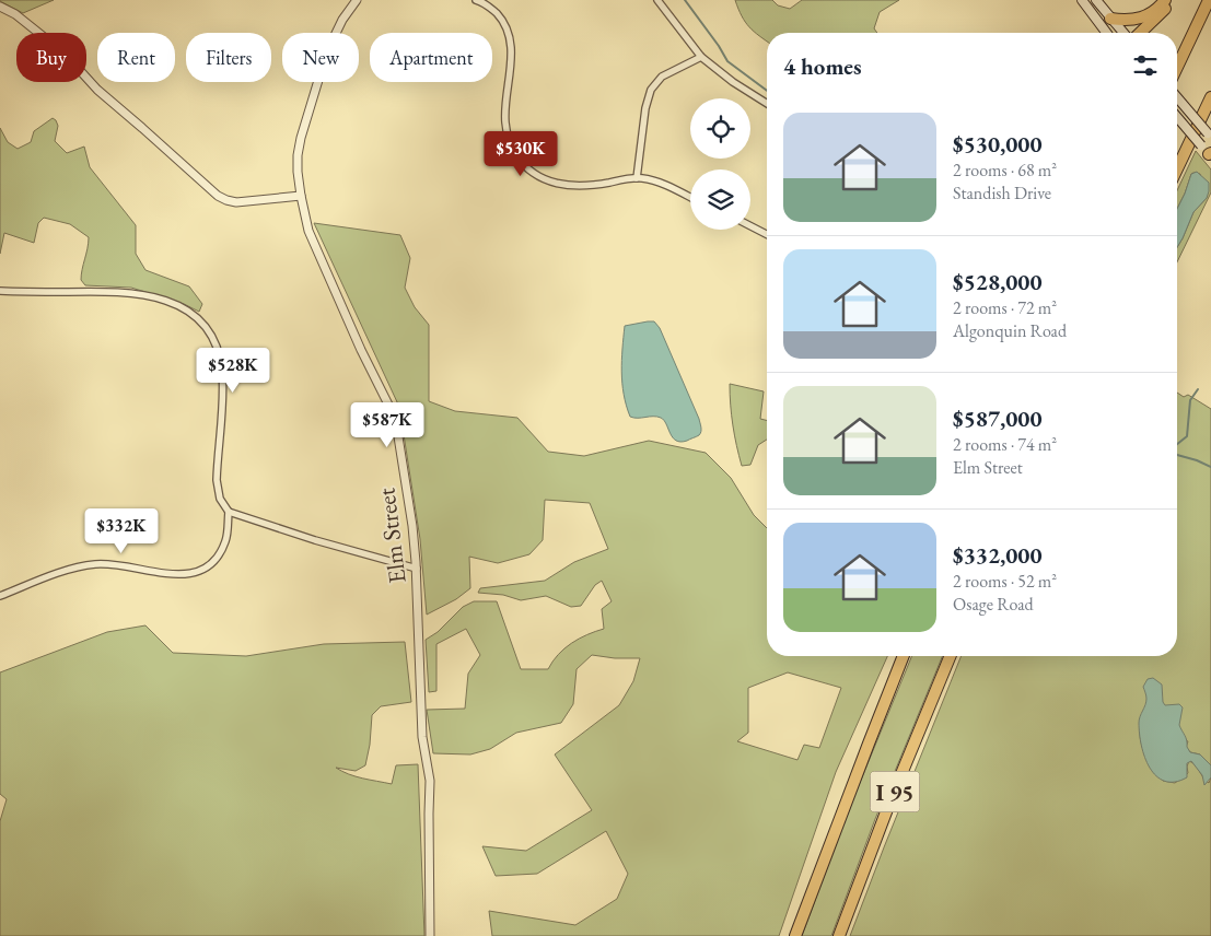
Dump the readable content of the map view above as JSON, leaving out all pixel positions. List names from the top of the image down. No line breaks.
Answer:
{"streets":{"highway":["I 95"],"street":["Elm Street"]},"page":{"chip":["Buy","Rent","Filters","New","Apartment"],"heading":"4 homes","list":[{"name":"$530,000","note":"2 rooms · 68 m² · Standish Drive"},{"name":"$528,000","note":"2 rooms · 72 m² · Algonquin Road"},{"name":"$587,000","note":"2 rooms · 74 m² · Elm Street"},{"name":"$332,000","note":"2 rooms · 52 m² · Osage Road"}],"price":["$530K","$528K","$587K","$332K"]}}
